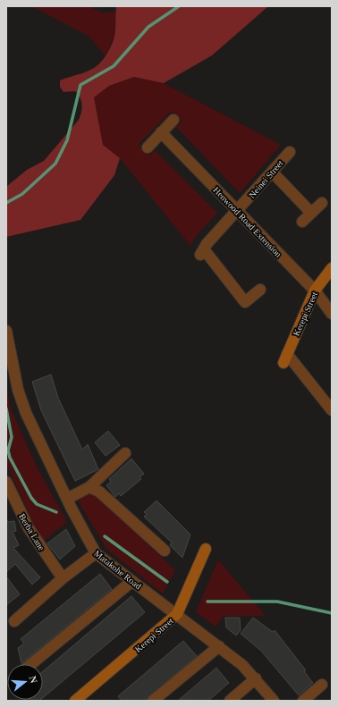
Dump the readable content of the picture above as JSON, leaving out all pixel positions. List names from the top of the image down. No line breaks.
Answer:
{"streets":{"street":["Neinei Street","Henwood Road Extension","Kerepi Street","Berba Lane","Matakohe Road"]},"crossings":[["Neinei Street","Henwood Road Extension"],["Henwood Road Extension","Kerepi Street"],["Kerepi Street","Matakohe Road"]],"north":"right"}
